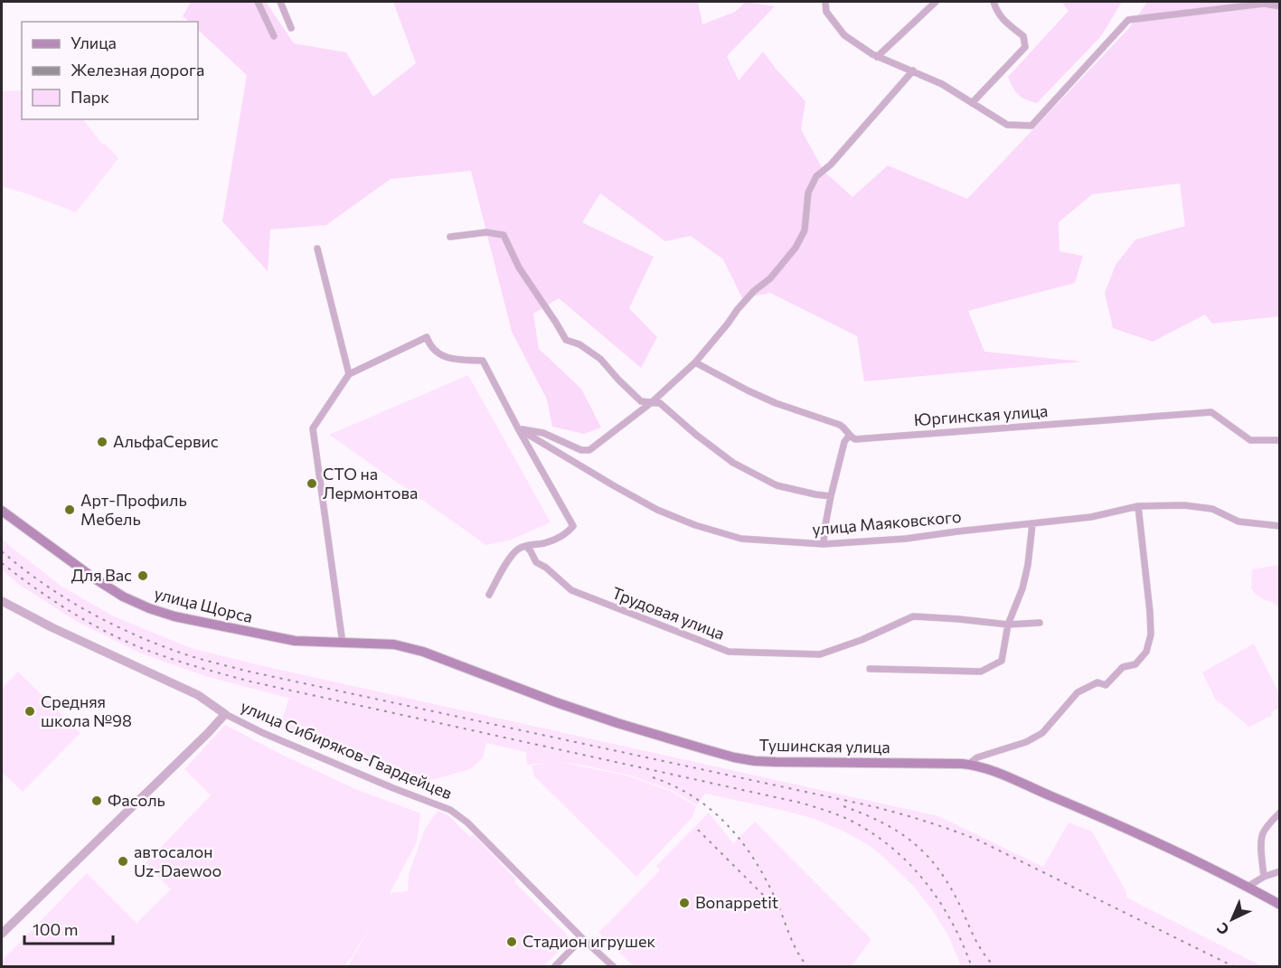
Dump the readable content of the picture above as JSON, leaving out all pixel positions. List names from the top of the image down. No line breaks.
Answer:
{"streets":{"main road":["улица Щорса","Тушинская улица"],"street":["Юргинская улица","улица Маяковского","Трудовая улица","улица Сибиряков-Гвардейцев"]},"crossings":[["улица Щорса","Тушинская улица"]],"places":["АльфаСервис","СТО на Лермонтова","Арт-Профиль Мебель","Для Вас","Средняя школа №98","Фасоль","автосалон Uz-Daewoo","Bonappetit","Стадион игрушек"],"legend":["Улица","Железная дорога","Парк"],"scale_bar":"100 m","north":"bottom left"}
